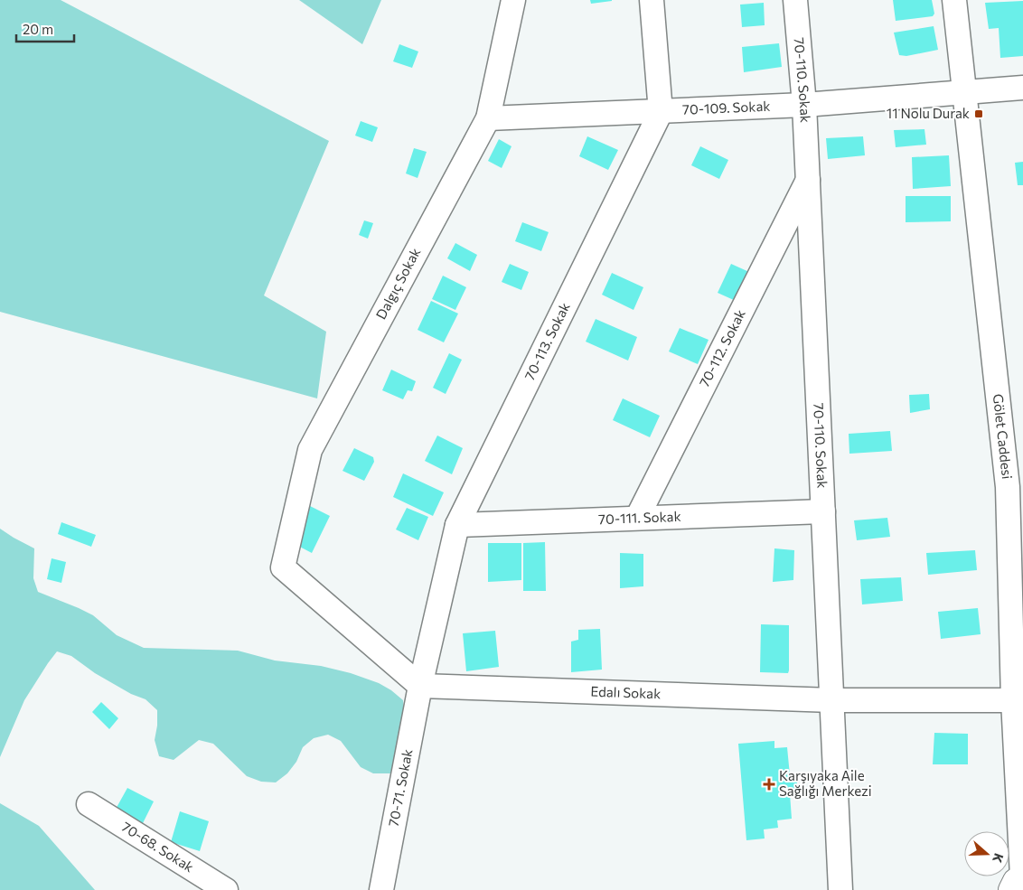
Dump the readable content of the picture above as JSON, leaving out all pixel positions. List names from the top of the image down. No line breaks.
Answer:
{"streets":{"street":["70-110. Sokak","70-109. Sokak","Dalgıç Sokak","70-113. Sokak","70-112. Sokak","Gölet Caddesi","70-111. Sokak","Edalı Sokak","70-71. Sokak","70-68. Sokak"]},"crossings":[["70-110. Sokak","70-109. Sokak"],["70-110. Sokak","70-112. Sokak"],["70-110. Sokak","70-111. Sokak"],["70-110. Sokak","Edalı Sokak"],["70-109. Sokak","Dalgıç Sokak"],["70-109. Sokak","70-113. Sokak"],["70-109. Sokak","Gölet Caddesi"],["Dalgıç Sokak","70-113. Sokak"],["Dalgıç Sokak","Edalı Sokak"],["Dalgıç Sokak","70-71. Sokak"],["70-113. Sokak","70-111. Sokak"],["70-113. Sokak","Edalı Sokak"],["70-113. Sokak","70-71. Sokak"],["70-112. Sokak","70-111. Sokak"],["Gölet Caddesi","Edalı Sokak"],["Edalı Sokak","70-71. Sokak"]],"places":{"transit":["11 Nolu Durak"],"health":["Karşıyaka Aile Sağlığı Merkezi"]},"scale_bar":"20 m","north":"right"}
